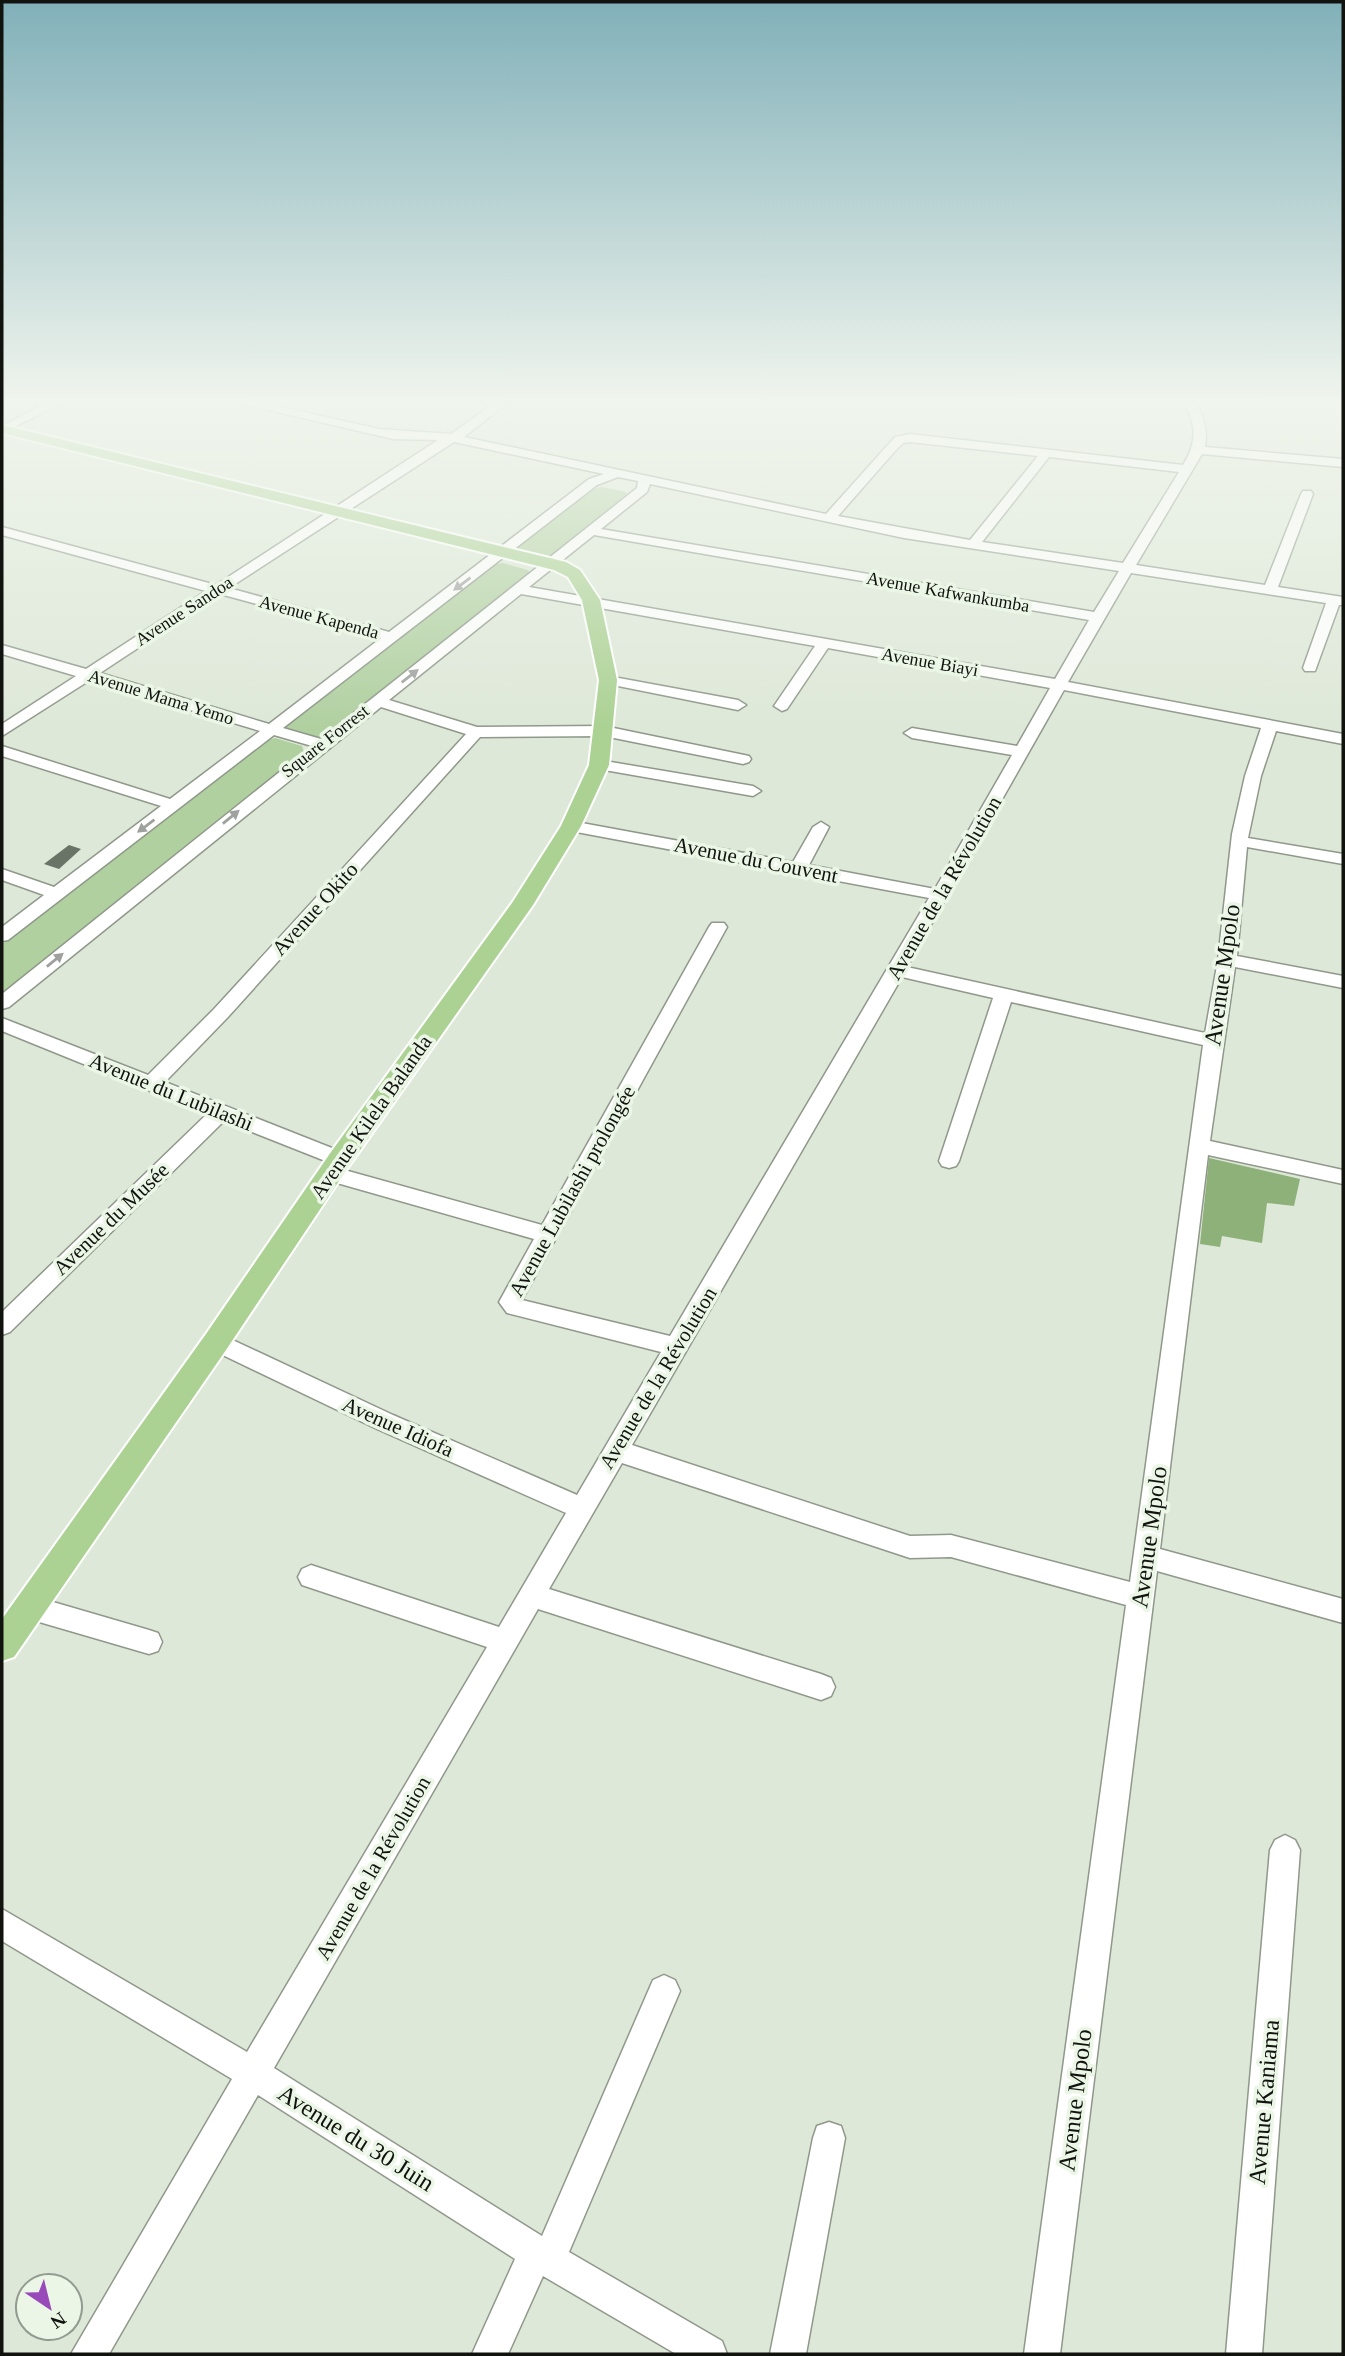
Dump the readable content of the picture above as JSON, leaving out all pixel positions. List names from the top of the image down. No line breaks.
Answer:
{"streets":{"main road":["Avenue Kilela Balanda"],"street":["Avenue Kafwankumba","Avenue Sandoa","Avenue Kapenda","Avenue Biayi","Avenue Mama Yemo","Square Forrest","Avenue du Couvent","Avenue de la Révolution","Avenue Okito","Avenue Mpolo","Avenue du Lubilashi","Avenue Lubilashi prolongée","Avenue du Musée","Avenue Idiofa","Avenue Kaniama","Avenue du 30 Juin"]},"crossings":[["Avenue Kafwankumba","Square Forrest"],["Avenue Kafwankumba","Avenue de la Révolution"],["Avenue Sandoa","Avenue Kapenda"],["Avenue Sandoa","Avenue Mama Yemo"],["Avenue Kapenda","Square Forrest"],["Avenue Biayi","Square Forrest"],["Avenue Biayi","Avenue de la Révolution"],["Avenue Biayi","Avenue Mpolo"],["Avenue Biayi","Avenue Kilela Balanda"],["Avenue Mama Yemo","Square Forrest"],["Square Forrest","Avenue Kilela Balanda"],["Avenue du Couvent","Avenue de la Révolution"],["Avenue du Couvent","Avenue Kilela Balanda"],["Avenue de la Révolution","Avenue Lubilashi prolongée"],["Avenue de la Révolution","Avenue Idiofa"],["Avenue de la Révolution","Avenue du 30 Juin"],["Avenue Okito","Avenue du Lubilashi"],["Avenue du Lubilashi","Avenue Kilela Balanda"],["Avenue du Lubilashi","Avenue Lubilashi prolongée"],["Avenue du Lubilashi","Avenue du Musée"],["Avenue Kilela Balanda","Avenue Idiofa"]],"north":"bottom right"}
